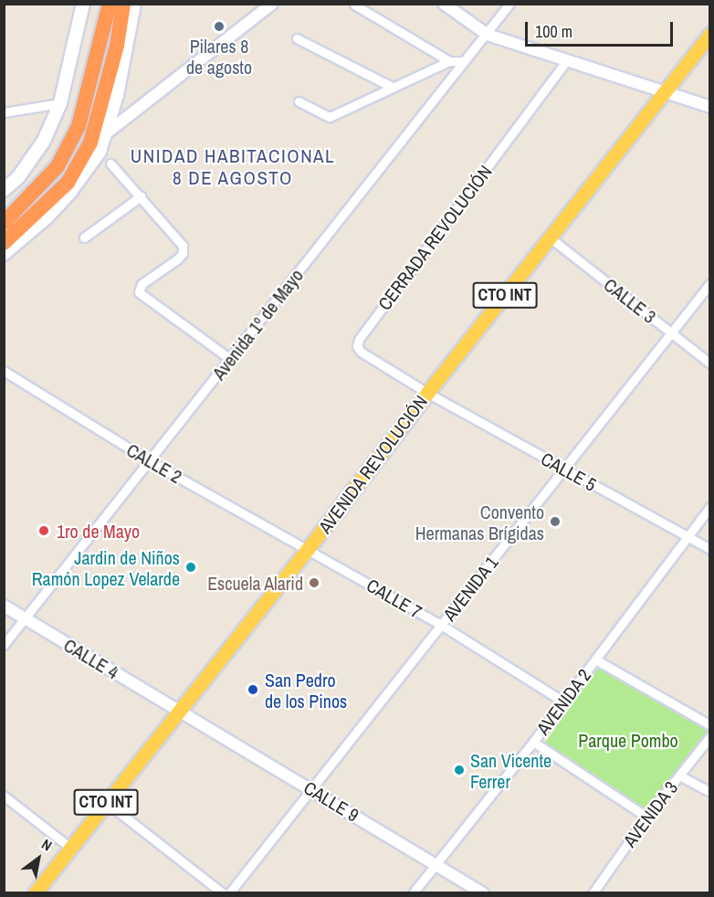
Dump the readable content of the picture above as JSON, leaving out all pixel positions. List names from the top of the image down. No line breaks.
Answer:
{"streets":{"main road":["CTO INT","AVENIDA REVOLUCIÓN"],"street":["CERRADA REVOLUCIÓN","CALLE 3","Avenida 1º de Mayo","CALLE 2","CALLE 5","AVENIDA 1","CALLE 7","CALLE 4","AVENIDA 2","CALLE 9","AVENIDA 3"]},"crossings":[["CERRADA REVOLUCIÓN","AVENIDA REVOLUCIÓN"],["CERRADA REVOLUCIÓN","CALLE 5"],["CALLE 3","AVENIDA REVOLUCIÓN"],["CALLE 3","AVENIDA 1"],["Avenida 1º de Mayo","CALLE 2"],["Avenida 1º de Mayo","CALLE 4"],["CALLE 2","AVENIDA REVOLUCIÓN"],["CALLE 2","CALLE 7"],["AVENIDA REVOLUCIÓN","CALLE 5"],["AVENIDA REVOLUCIÓN","CALLE 7"],["AVENIDA REVOLUCIÓN","CALLE 4"],["AVENIDA REVOLUCIÓN","CALLE 9"],["CALLE 5","AVENIDA 1"],["CALLE 5","AVENIDA 2"],["AVENIDA 1","CALLE 7"],["AVENIDA 1","CALLE 9"],["CALLE 7","AVENIDA 2"],["CALLE 4","CALLE 9"],["AVENIDA 2","CALLE 9"]],"districts":["UNIDAD HABITACIONAL 8 DE AGOSTO"],"parks":["Parque Pombo"],"places":["Pilares 8 de agosto","Convento Hermanas Brígidas","1ro de Mayo","Jardin de Niños Ramón Lopez Velarde","Escuela Alarid","San Pedro de los Pinos","San Vicente Ferrer"],"scale_bar":"100 m","north":"top right"}
